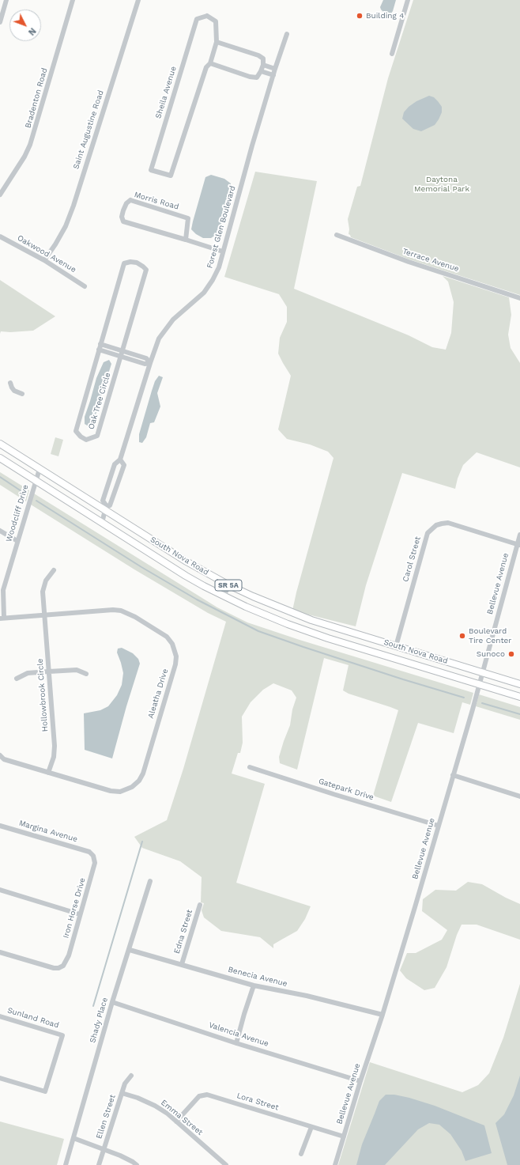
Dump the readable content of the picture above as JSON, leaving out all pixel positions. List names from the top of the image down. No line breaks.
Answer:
{"streets":{"main road":["South Nova Road","SR 5A"],"street":["Sheila Avenue","Bradenton Road","Saint Augustine Road","Morris Road","Forest Glen Boulevard","Oakwood Avenue","Terrace Avenue","Oak Tree Circle","Woodcliff Drive","Carol Street","Bellevue Avenue","Aleatha Drive","Hollowbrook Circle","Gatepark Drive","Margina Avenue","Iron Horse Drive","Edna Street","Benecia Avenue","Sunland Road","Shady Place","Valencia Avenue","Lora Street","Ellen Street","Emma Street"]},"crossings":[["Saint Augustine Road","Oakwood Avenue"],["Morris Road","Forest Glen Boulevard"],["Forest Glen Boulevard","South Nova Road"],["Woodcliff Drive","South Nova Road"],["Woodcliff Drive","Aleatha Drive"],["South Nova Road","Carol Street"],["South Nova Road","Bellevue Avenue"],["South Nova Road","SR 5A"],["Carol Street","Bellevue Avenue"],["Bellevue Avenue","SR 5A"],["Bellevue Avenue","Gatepark Drive"],["Bellevue Avenue","Benecia Avenue"],["Bellevue Avenue","Valencia Avenue"],["Bellevue Avenue","Lora Street"],["Aleatha Drive","Hollowbrook Circle"],["Margina Avenue","Iron Horse Drive"],["Edna Street","Benecia Avenue"],["Benecia Avenue","Shady Place"],["Shady Place","Valencia Avenue"],["Lora Street","Emma Street"],["Ellen Street","Emma Street"]],"parks":["Daytona Memorial Park"],"places":["Building 4","Boulevard Tire Center","Sunoco"],"north":"bottom right"}
